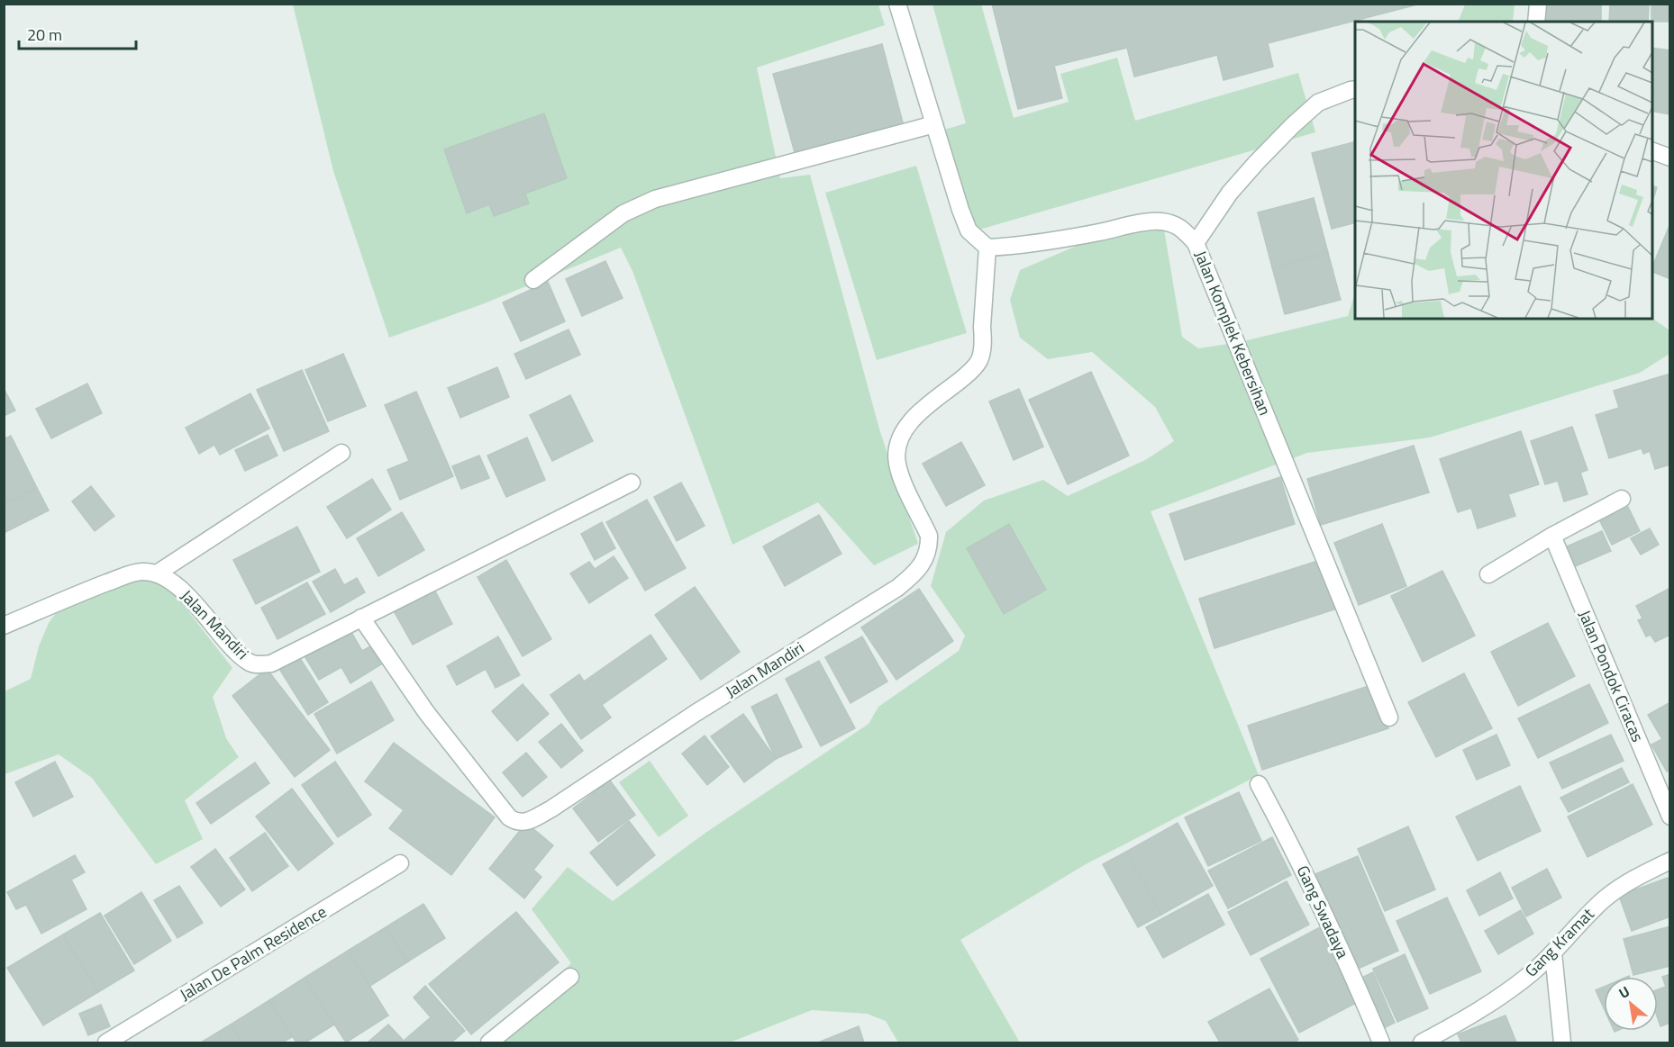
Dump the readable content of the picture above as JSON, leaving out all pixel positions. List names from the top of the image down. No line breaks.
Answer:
{"streets":{"street":["Jalan Komplek Kebersihan","Jalan Mandiri","Jalan Pondok Ciracas","Gang Swadaya","Gang Kramat","Jalan De Palm Residence"]},"crossings":[["Jalan Komplek Kebersihan","Jalan Mandiri"]],"scale_bar":"20 m","north":"top left"}
